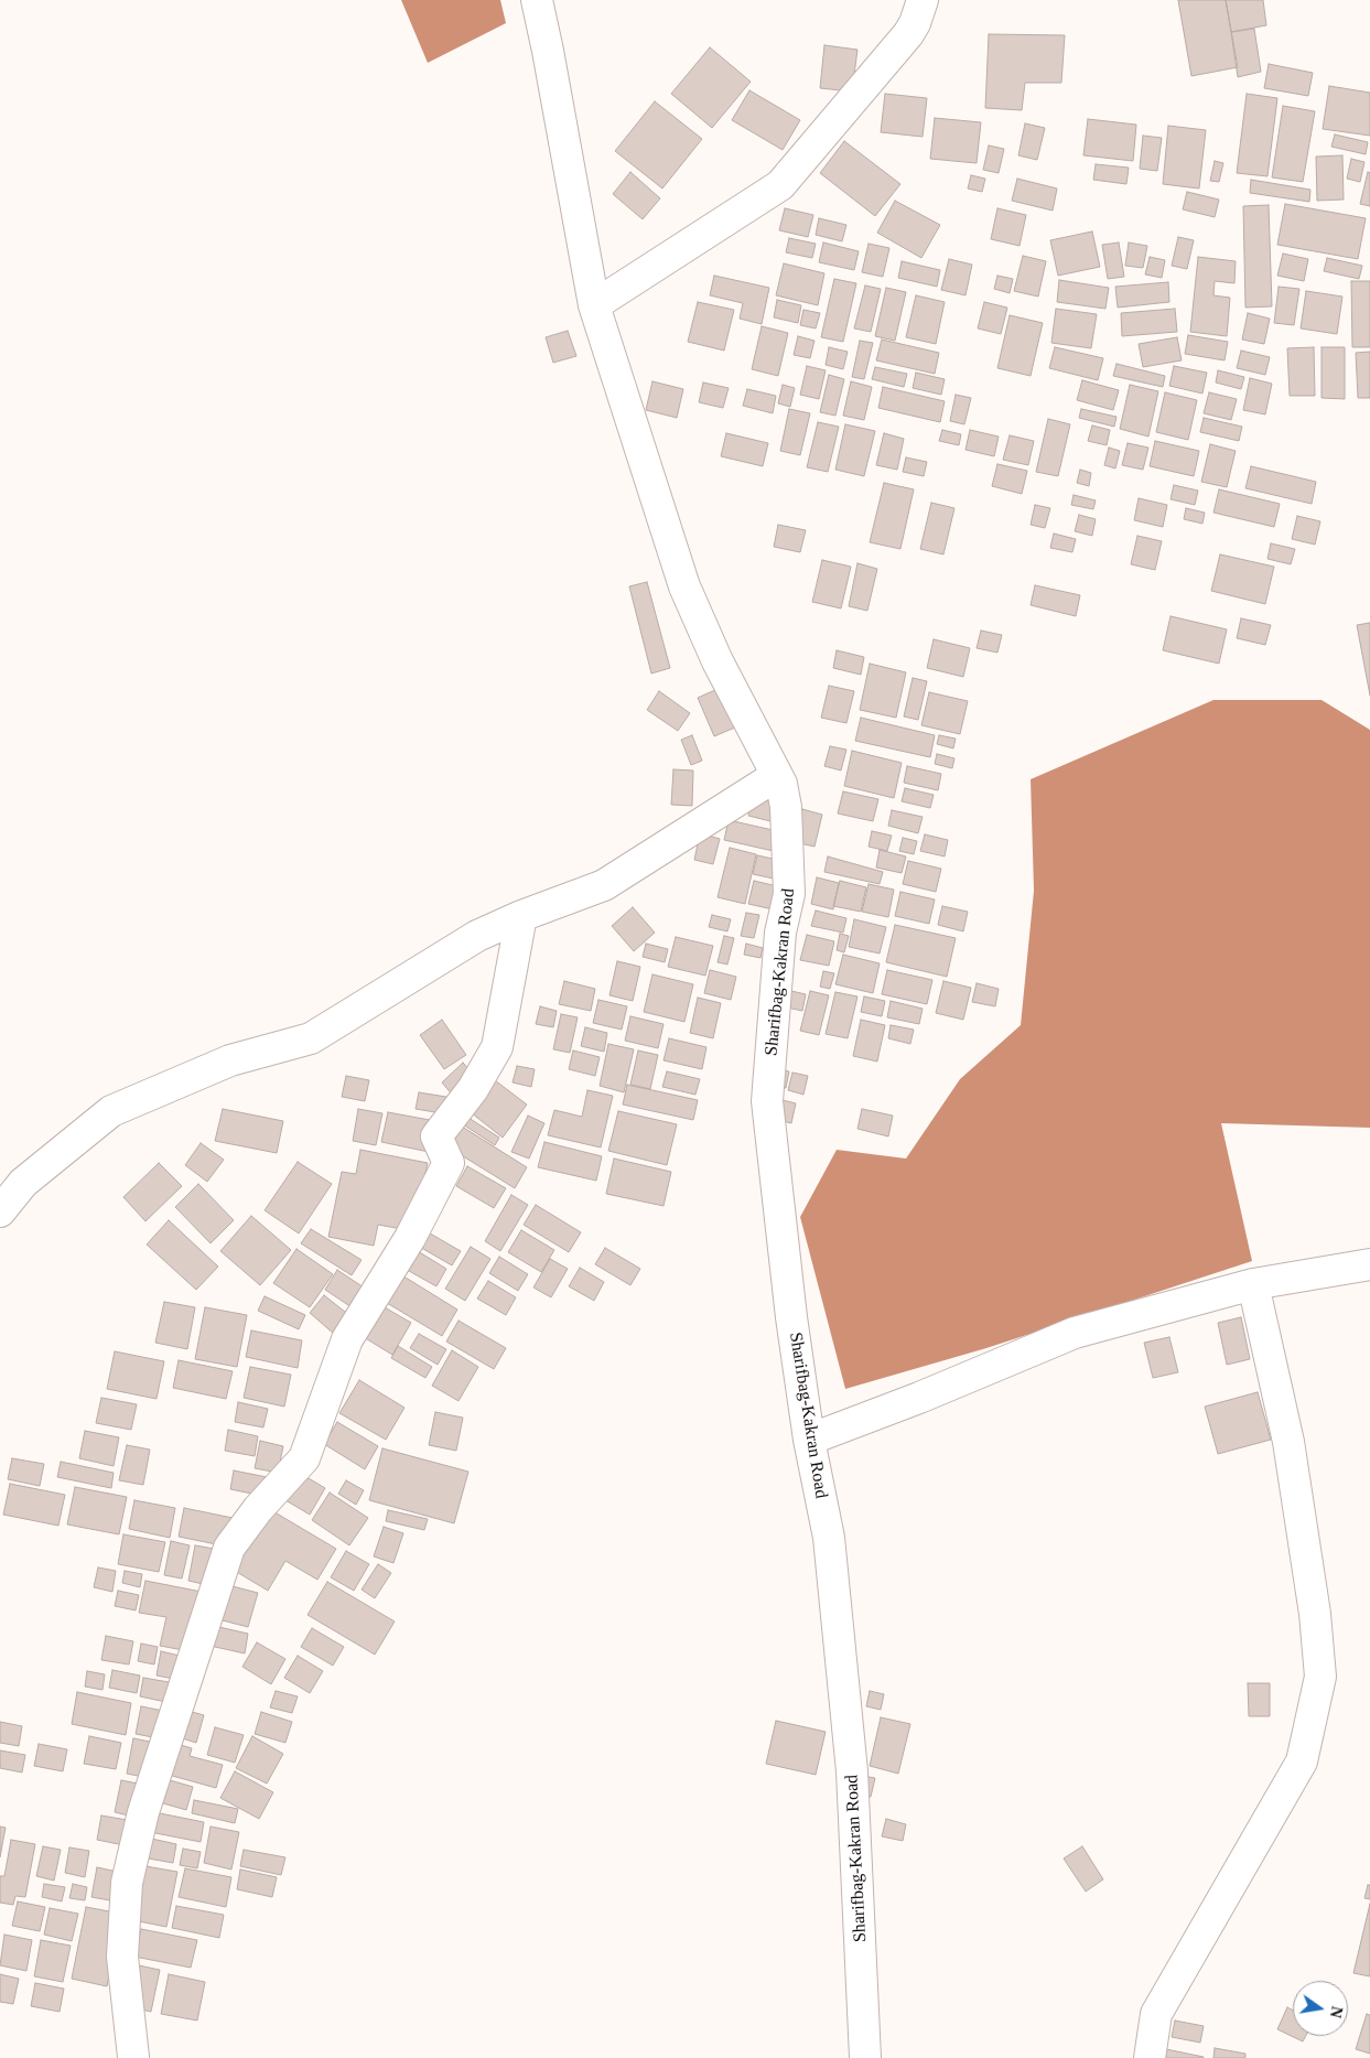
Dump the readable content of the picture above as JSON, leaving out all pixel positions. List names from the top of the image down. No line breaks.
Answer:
{"streets":{"street":["Sharifbag-Kakran Road"]},"north":"right"}
